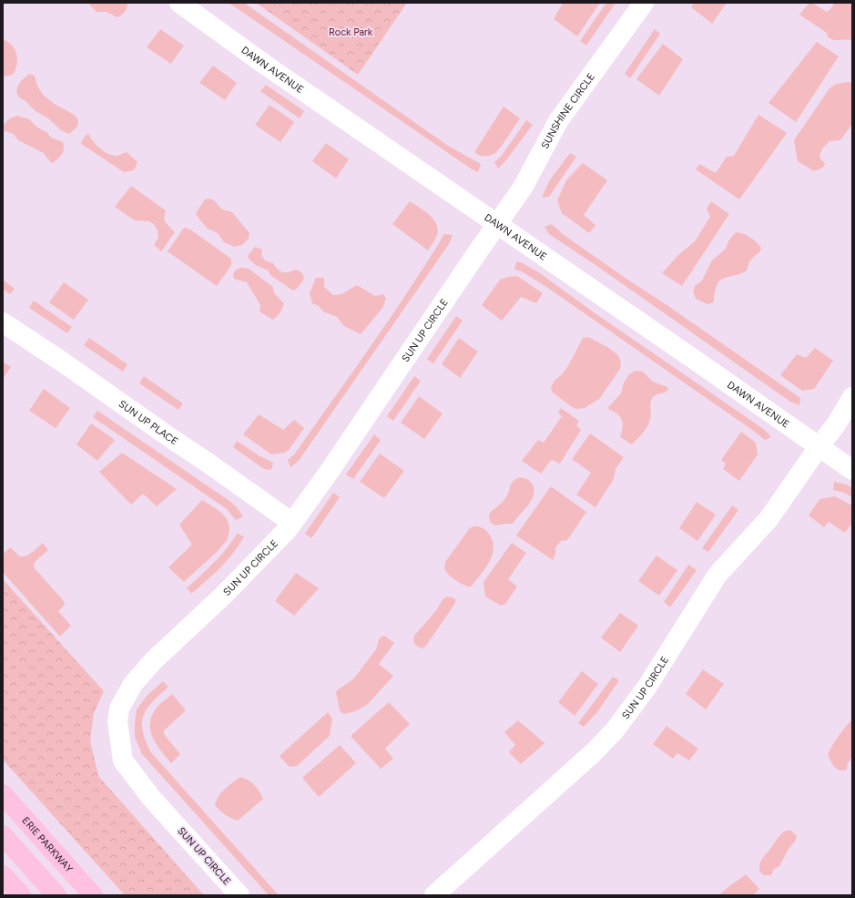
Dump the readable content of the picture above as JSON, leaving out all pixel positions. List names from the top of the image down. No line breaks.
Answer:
{"streets":{"main road":["ERIE PARKWAY"],"street":["DAWN AVENUE","SUNSHINE CIRCLE","SUN UP CIRCLE","SUN UP PLACE"]},"crossings":[["DAWN AVENUE","SUNSHINE CIRCLE"],["DAWN AVENUE","SUN UP CIRCLE"],["SUNSHINE CIRCLE","SUN UP CIRCLE"],["SUN UP CIRCLE","SUN UP PLACE"]],"parks":["Rock Park"]}
